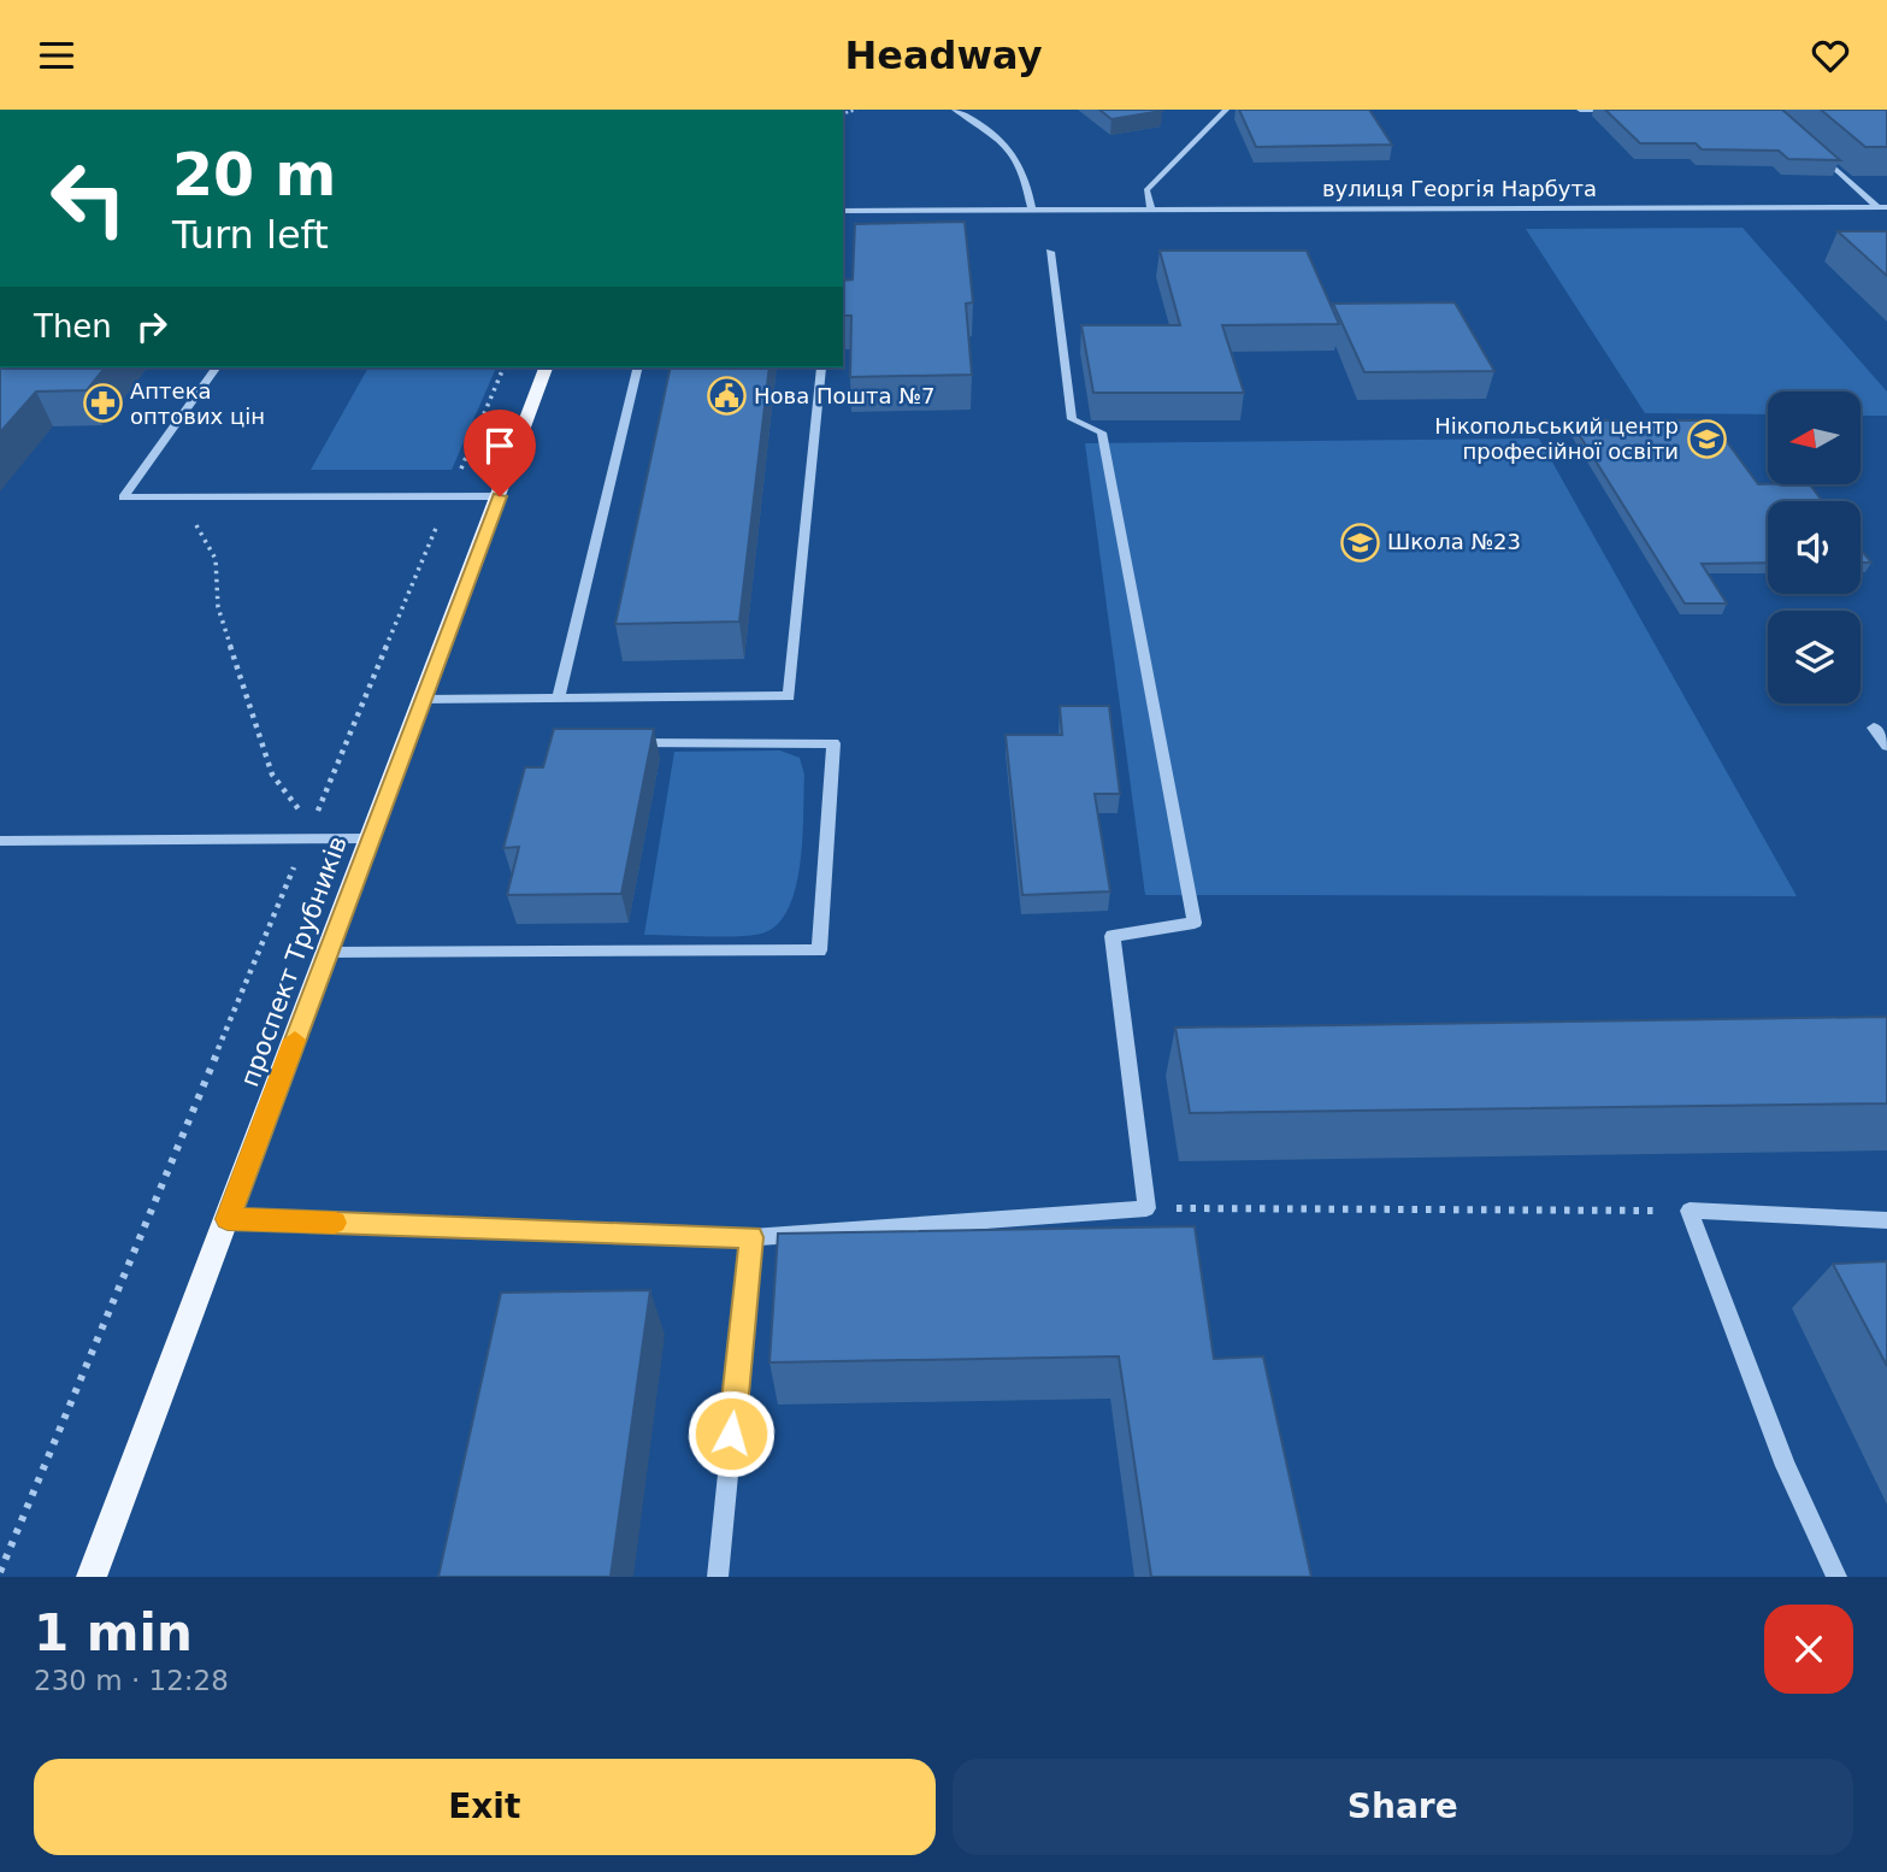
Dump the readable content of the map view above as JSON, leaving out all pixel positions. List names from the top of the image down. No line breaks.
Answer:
{"streets":{"main road":["проспект Трубників"],"street":["вулиця Георгія Нарбута"]},"places":{"public building":["Нова Пошта №7"],"pharmacy":["Аптека оптових цін"],"school or university":["Нікопольський центр професійної освіти","Школа №23"]},"north":"left","page":{"header":"Headway","turn":["20 m","Turn left"],"then":"Then","heading":["1 min","230 m · 12:28"],"buttons":["Exit","Share"]}}
